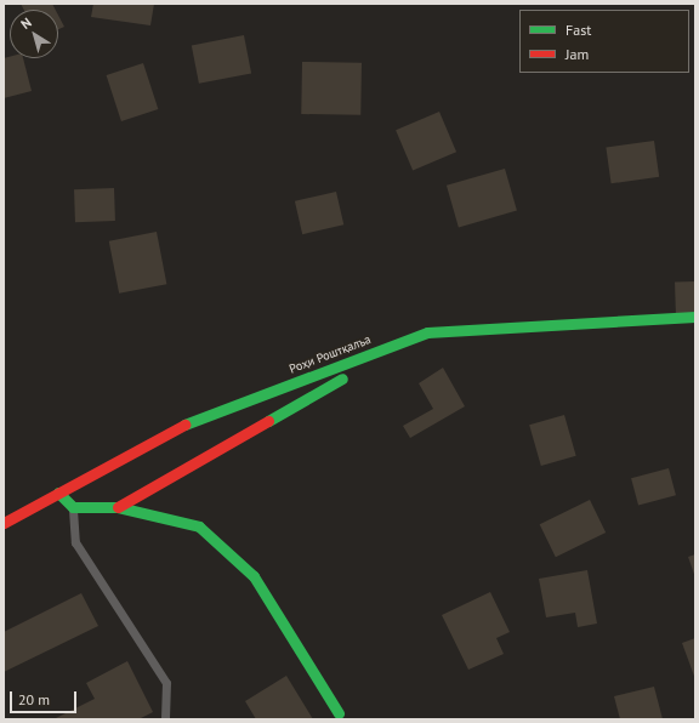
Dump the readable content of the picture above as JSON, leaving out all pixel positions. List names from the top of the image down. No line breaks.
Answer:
{"streets":{"street":["Роҳи Роштқалъа"]},"legend":["Fast","Jam"],"scale_bar":"20 m","north":"top left"}
